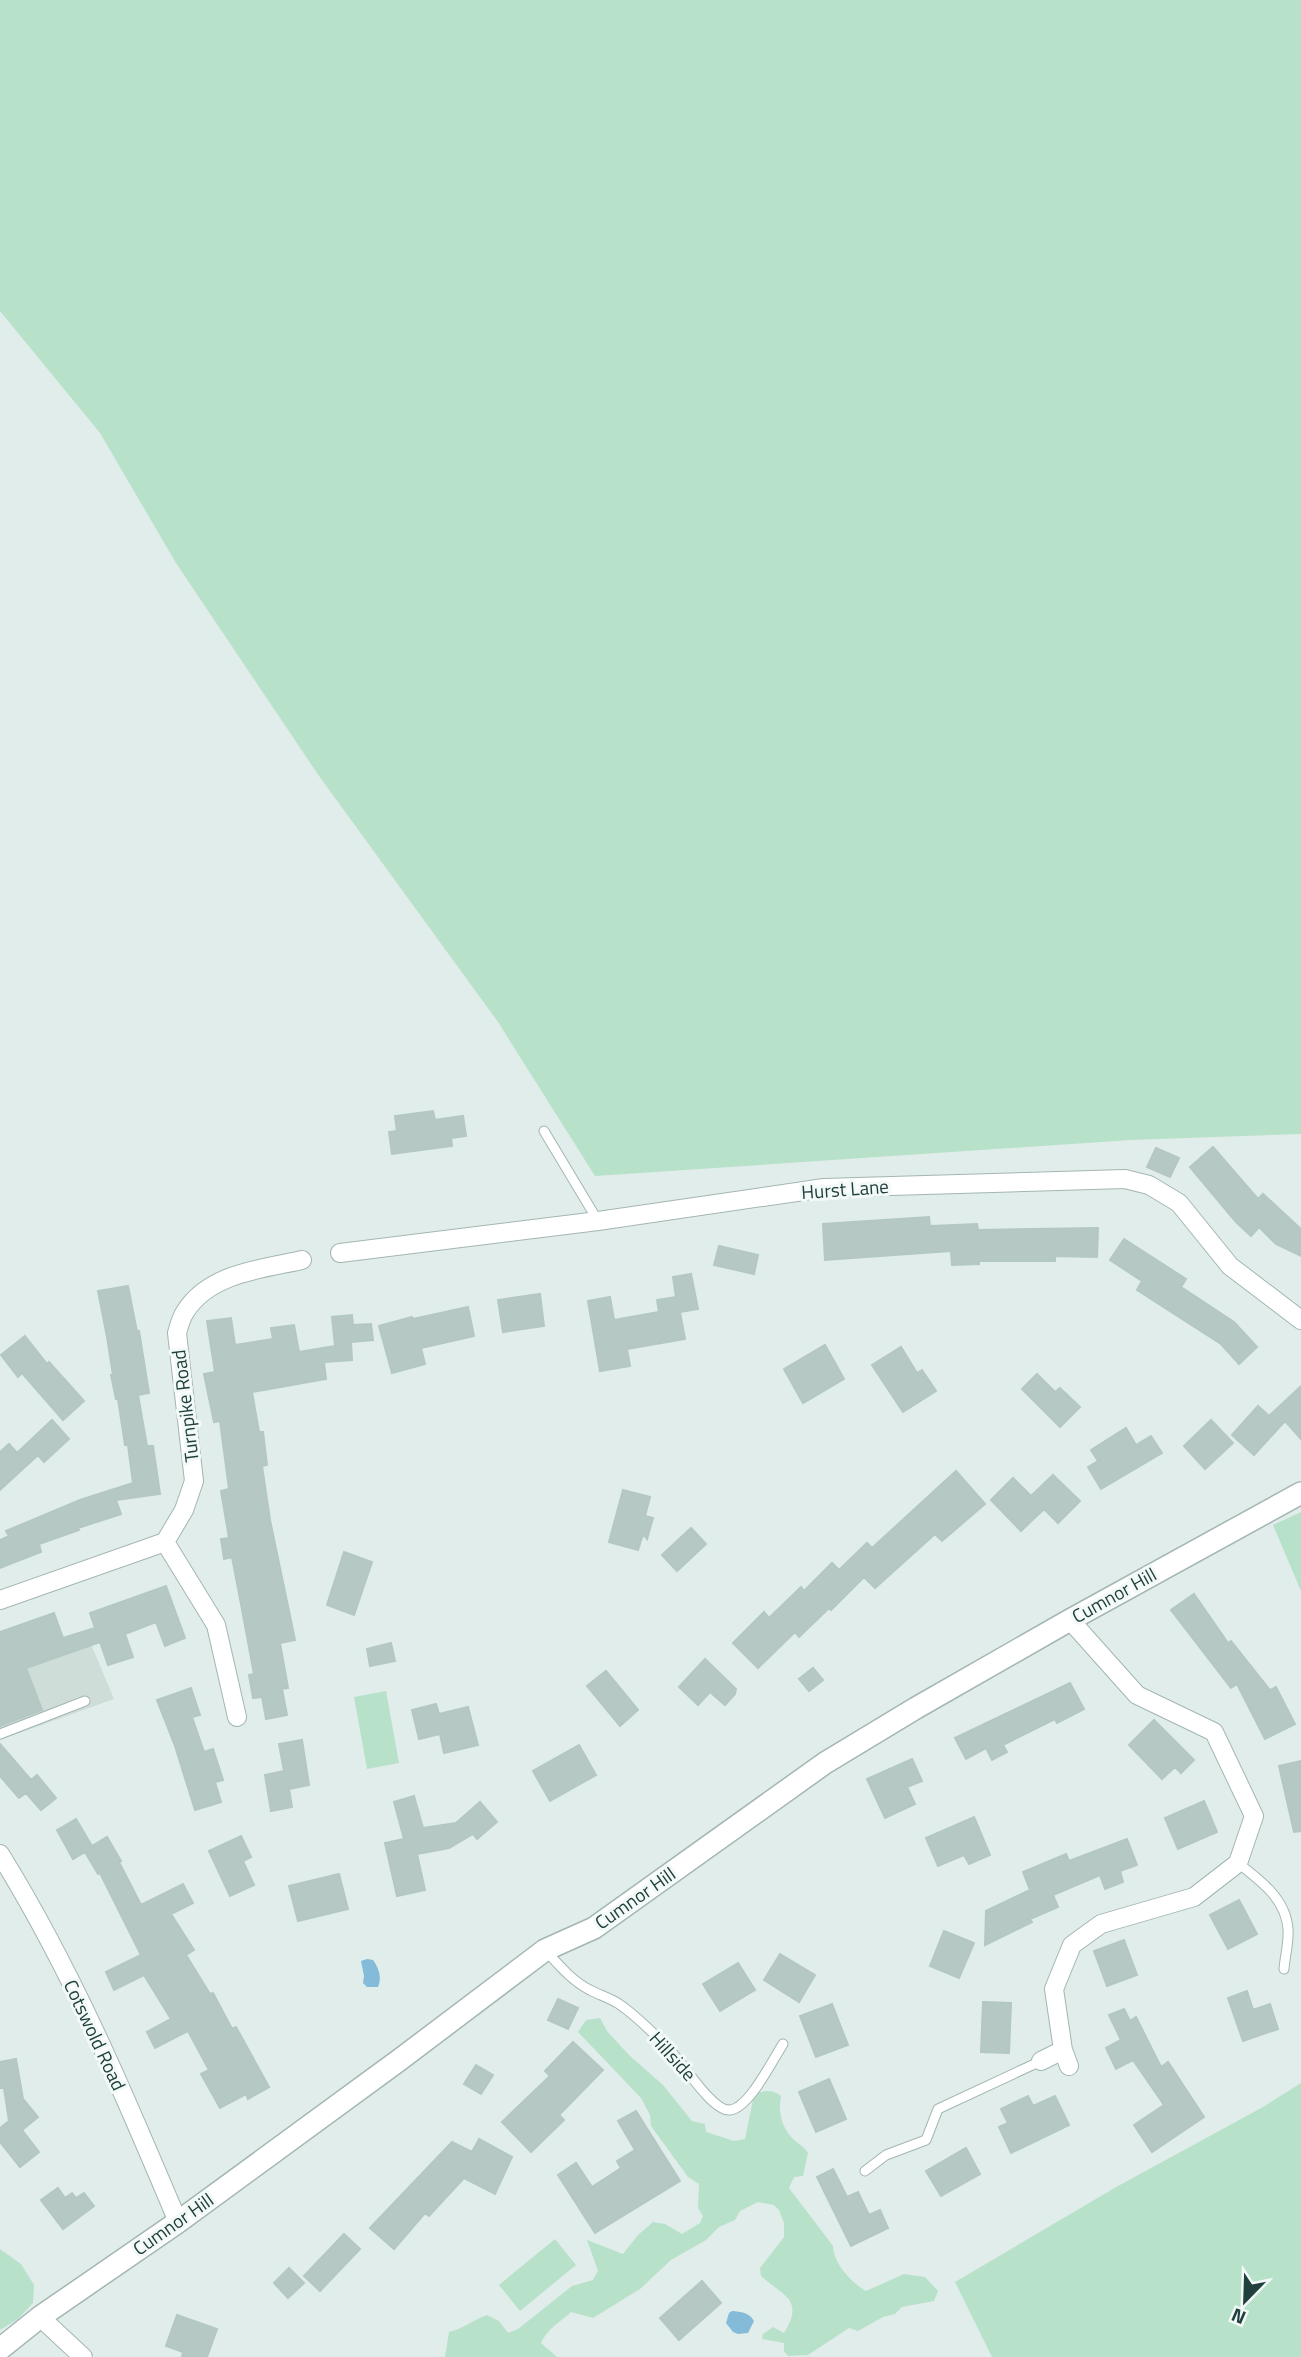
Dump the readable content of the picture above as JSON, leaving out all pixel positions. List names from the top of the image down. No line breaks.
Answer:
{"streets":{"street":["Hurst Lane","Turnpike Road","Cumnor Hill","Cotswold Road"],"lane":["Hillside"]},"crossings":[["Cumnor Hill","Cotswold Road"],["Cumnor Hill","Hillside"]],"north":"bottom left"}
